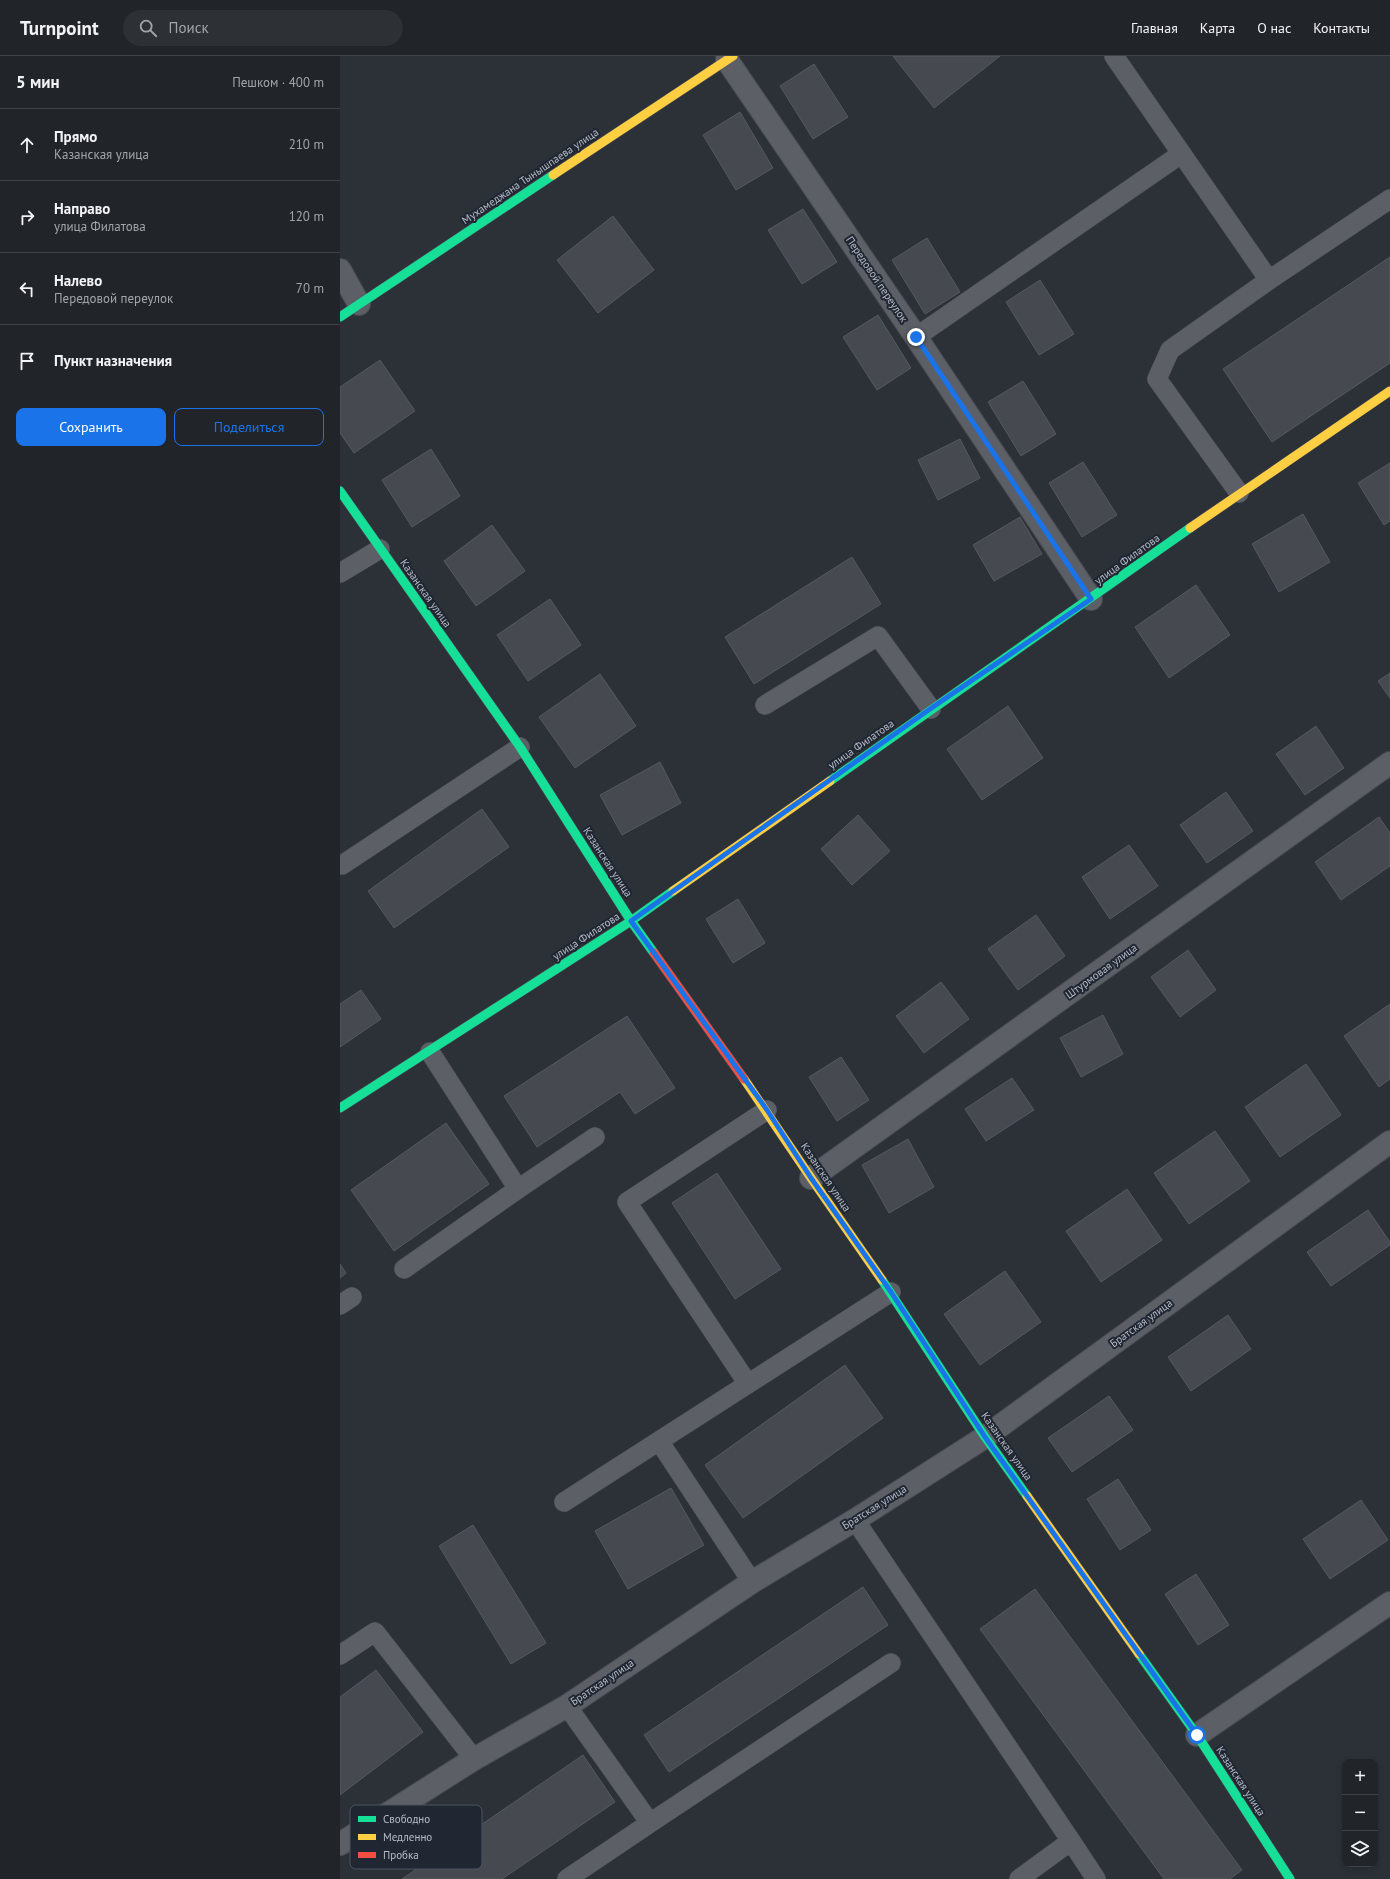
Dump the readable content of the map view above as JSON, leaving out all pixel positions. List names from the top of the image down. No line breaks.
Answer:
{"streets":{"street":["Мухамеджана Тынышпаева улица","Передовой переулок","улица Филатова","Казанская улица","Штурмовая улица","Братская улица"]},"crossings":[["Мухамеджана Тынышпаева улица","Передовой переулок"],["Передовой переулок","улица Филатова"],["улица Филатова","Казанская улица"],["Казанская улица","Штурмовая улица"],["Казанская улица","Братская улица"]],"legend":["Свободно","Медленно","Пробка"],"page":{"header":"Turnpoint","search":"Поиск","nav":["Главная","Карта","О нас","Контакты"],"heading":["5 мин","Пешком · 400 m"],"list":[["Прямо","Казанская улица","210 m"],["Направо","улица Филатова","120 m"],["Налево","Передовой переулок","70 m"],"Пункт назначения"],"buttons":["Сохранить","Поделиться"],"map_buttons":["+","−"]}}
